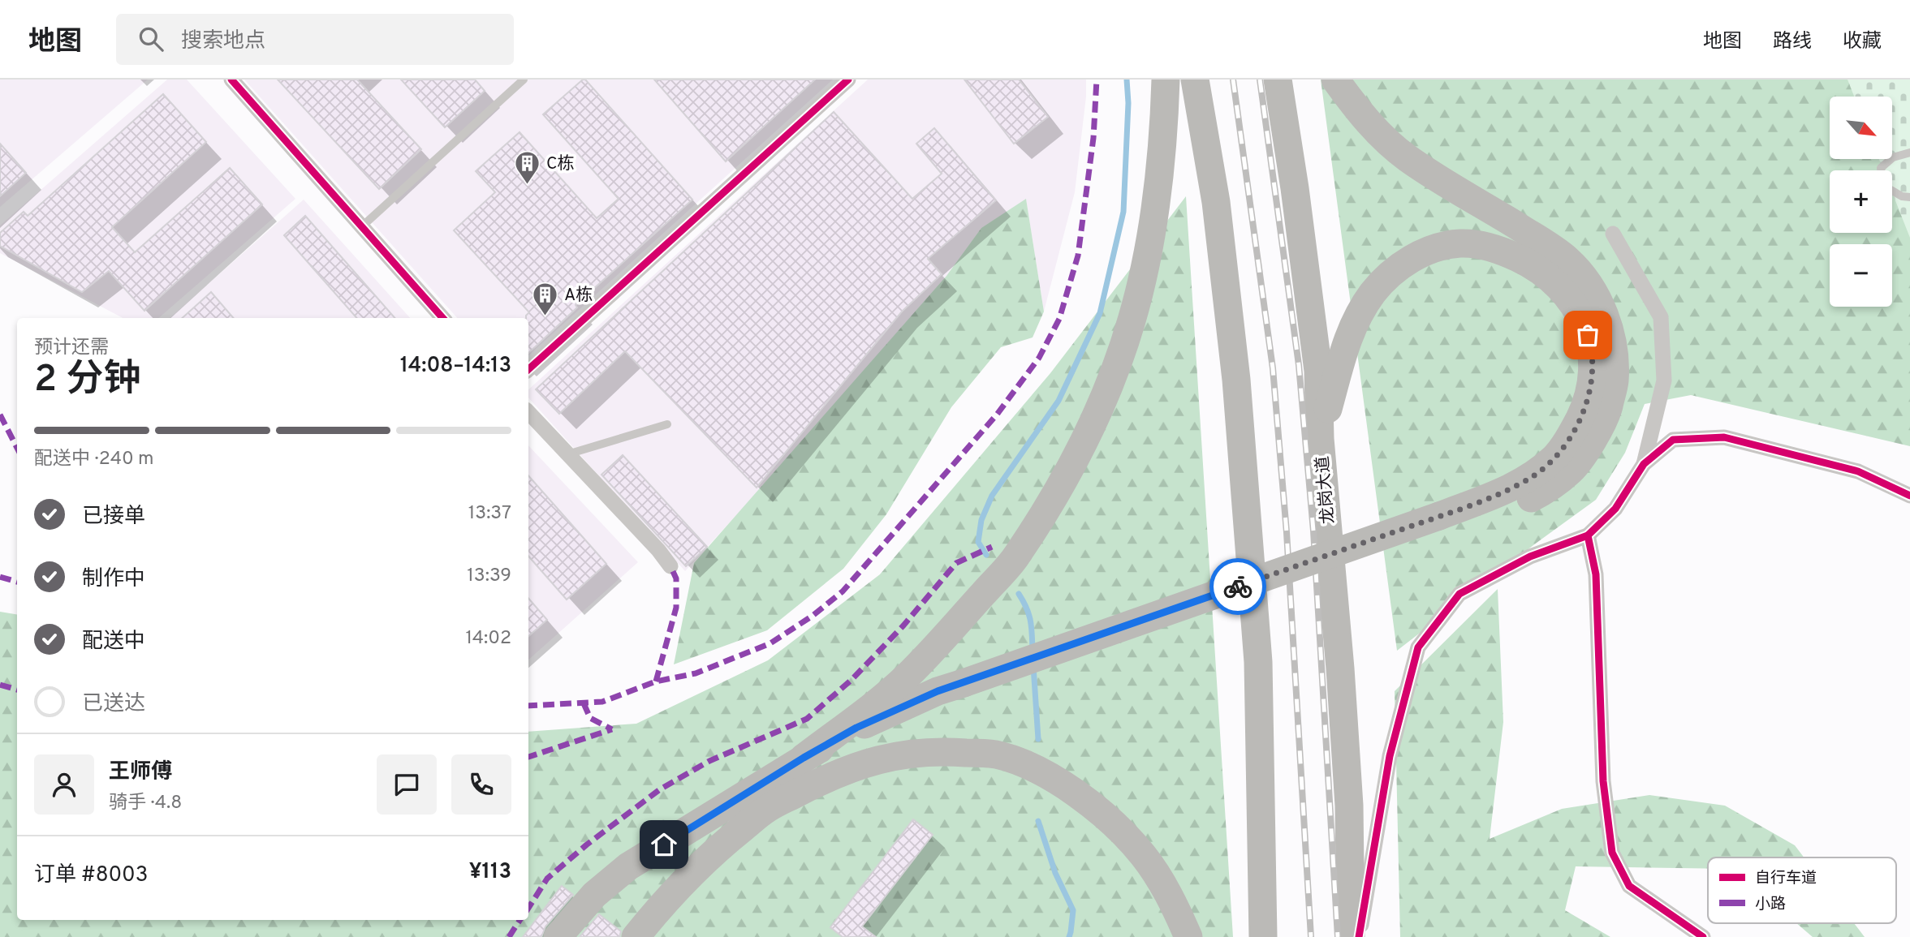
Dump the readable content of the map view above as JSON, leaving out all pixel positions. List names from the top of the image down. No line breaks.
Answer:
{"streets":{"highway":["龙岗大道"]},"places":{"building":["C栋","A栋"]},"legend":["自行车道","小路"],"north":"bottom right","page":{"header":"地图","search":"搜索地点","nav":["地图","路线","收藏"],"map_buttons":["+","−"],"heading":["2 分钟","预计还需","14:08–14:13"],"panel":["王师傅","骑手 · 4.8","订单 #8003","¥113"],"bar":"配送中 · 240 m","list":[["已接单","13:37"],["制作中","13:39"],["配送中","14:02"],"已送达"]}}
